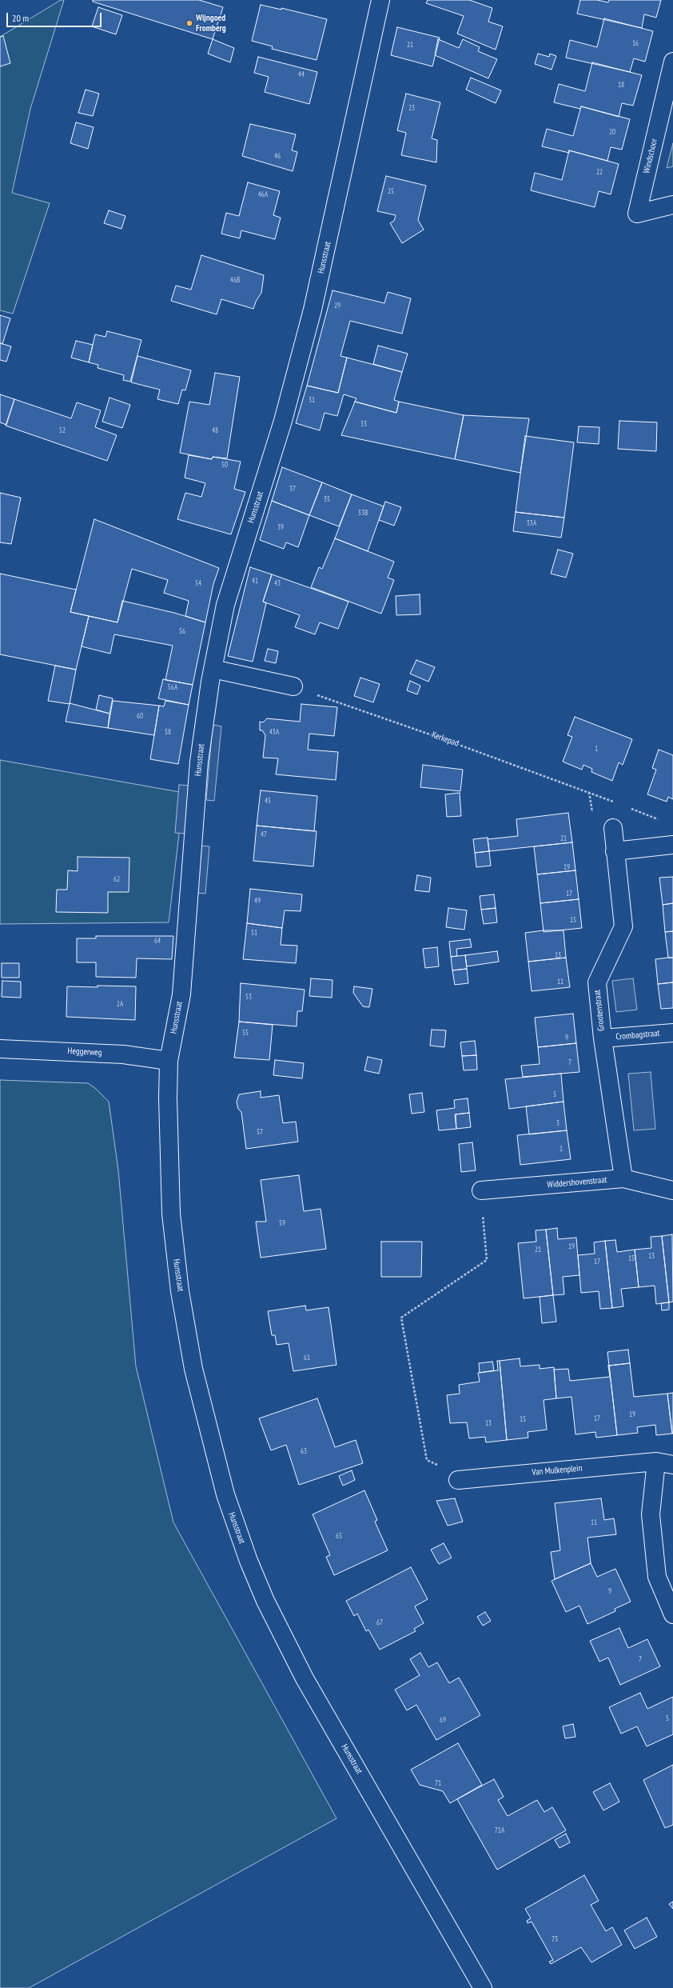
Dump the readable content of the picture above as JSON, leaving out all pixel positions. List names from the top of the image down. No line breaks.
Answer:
{"streets":{"street":["Windschoor","Hunsstraat","Grootenstraat","Crombagstraat","Heggerweg","Widdershovenstraat","Van Mulkenplein"],"path":["Kerkepad"]},"crossings":[["Hunsstraat","Heggerweg"],["Grootenstraat","Crombagstraat"],["Grootenstraat","Widdershovenstraat"]],"places":["Wijngoed Fromberg"],"house_numbers":["16","21","44","18","23","20","46","22","25","46A","46B","29","31","33","52","48","50","37","35","33B","33A","39","41","54","43","56","56A","60","58","43A","1","45","47","21","19","62","17","49","15","51","64","13","11","53","2A","55","9","7","5","3","57","1","59","19","21","13","15","17","61","19","17","15","13","63","11","65","9","67","7","5","69","71","71A","73"],"scale_bar":"20 m"}
